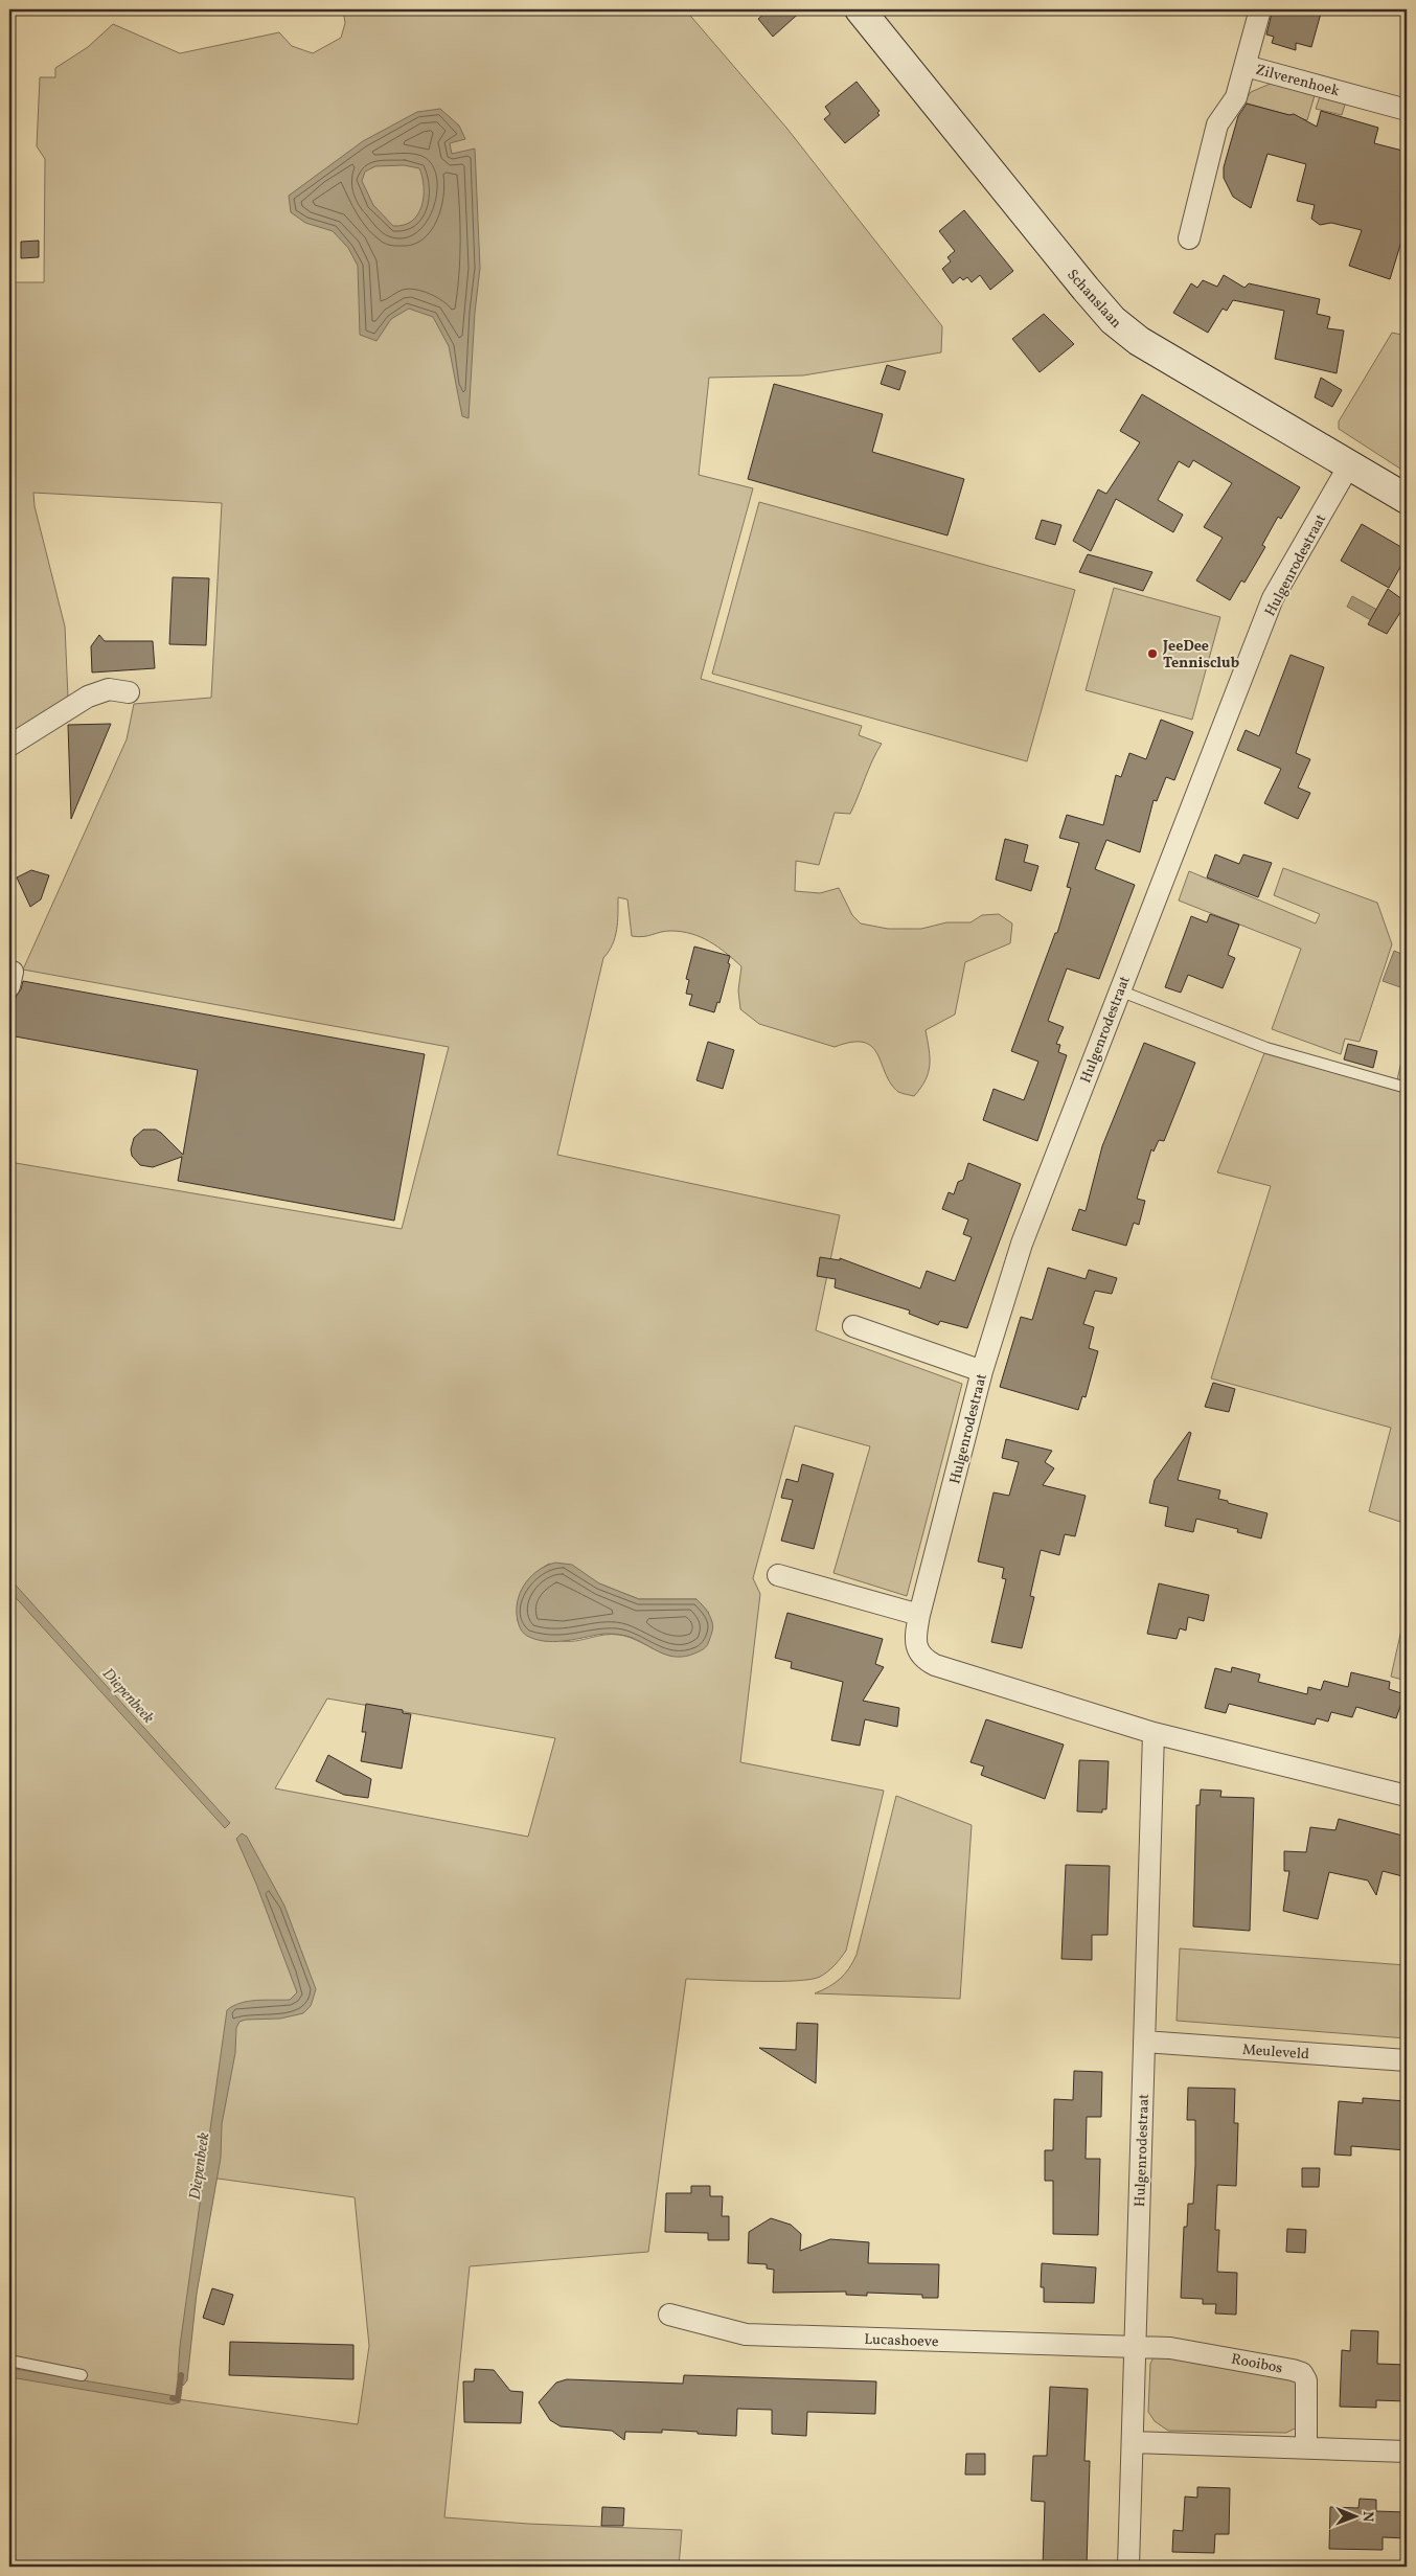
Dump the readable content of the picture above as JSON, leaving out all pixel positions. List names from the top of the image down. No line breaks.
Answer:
{"streets":{"street":["Zilverenhoek","Schanslaan","Hulgenrodestraat","Meuleveld","Lucashoeve","Rooibos"]},"crossings":[["Schanslaan","Hulgenrodestraat"],["Hulgenrodestraat","Meuleveld"],["Hulgenrodestraat","Lucashoeve"],["Hulgenrodestraat","Rooibos"],["Lucashoeve","Rooibos"]],"water":["Diepenbeek"],"places":["JeeDee Tennisclub"],"north":"right"}
